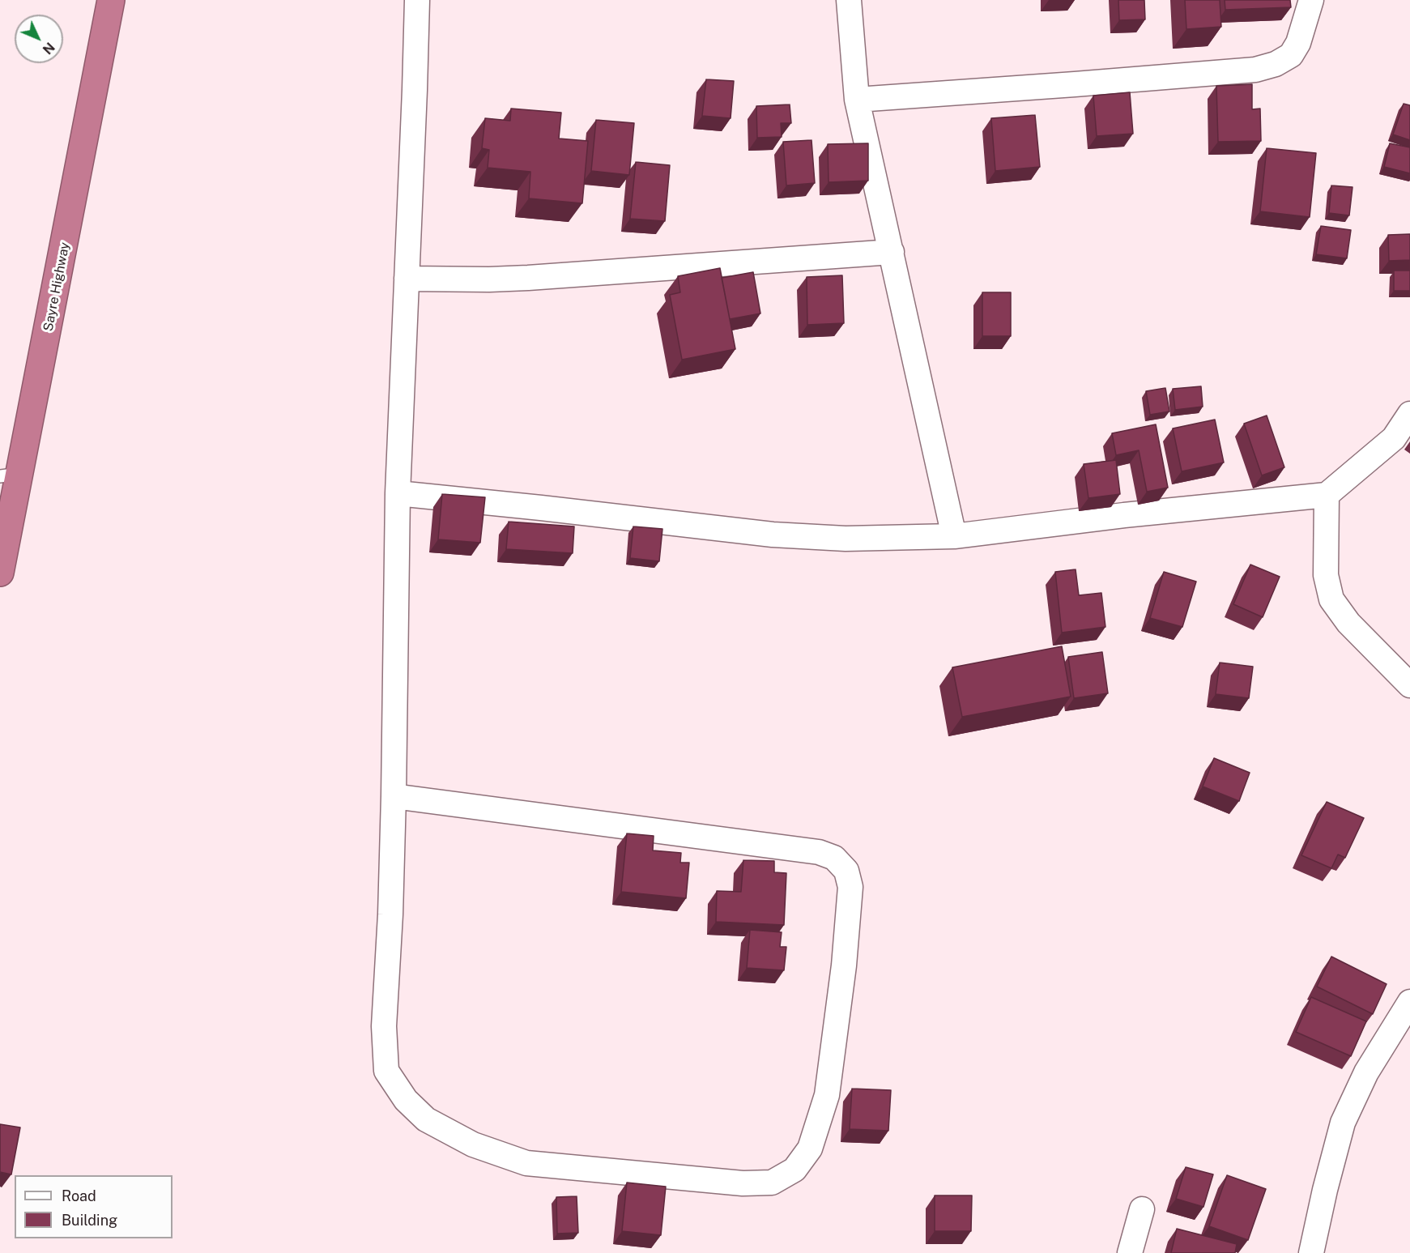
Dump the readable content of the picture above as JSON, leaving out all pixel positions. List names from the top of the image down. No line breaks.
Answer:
{"streets":{"highway":["Sayre Highway"]},"legend":["Road","Building"],"north":"bottom right"}
